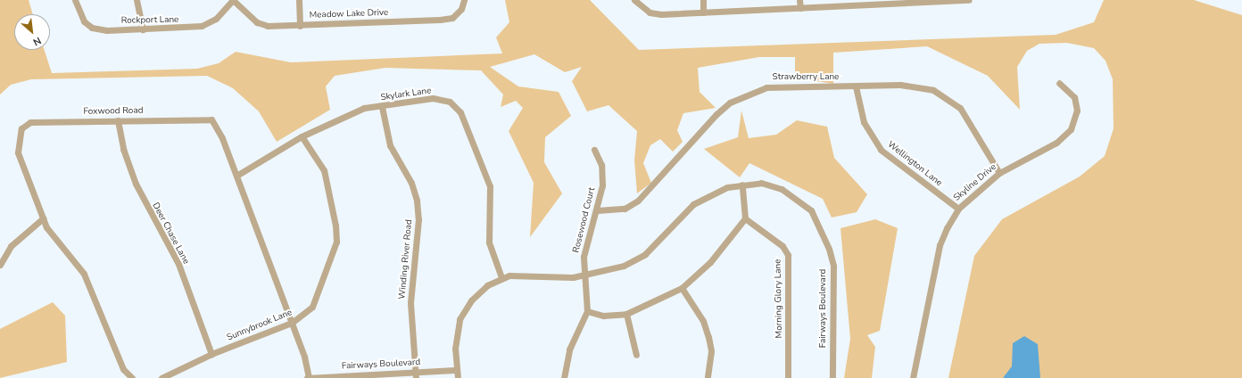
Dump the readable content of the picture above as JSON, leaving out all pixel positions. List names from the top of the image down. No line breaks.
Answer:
{"streets":{"street":["Meadow Lake Drive","Rockport Lane","Strawberry Lane","Skylark Lane","Foxwood Road","Wellington Lane","Skyline Drive","Rosewood Court","Deer Chase Lane","Winding River Road","Morning Glory Lane","Fairways Boulevard","Sunnybrook Lane"]},"crossings":[["Meadow Lake Drive","Rockport Lane"],["Strawberry Lane","Wellington Lane"],["Strawberry Lane","Skyline Drive"],["Strawberry Lane","Rosewood Court"],["Skylark Lane","Foxwood Road"],["Skylark Lane","Winding River Road"],["Skylark Lane","Fairways Boulevard"],["Skylark Lane","Sunnybrook Lane"],["Foxwood Road","Deer Chase Lane"],["Foxwood Road","Fairways Boulevard"],["Foxwood Road","Sunnybrook Lane"],["Wellington Lane","Skyline Drive"],["Rosewood Court","Fairways Boulevard"],["Deer Chase Lane","Sunnybrook Lane"],["Winding River Road","Fairways Boulevard"]],"north":"bottom right"}
